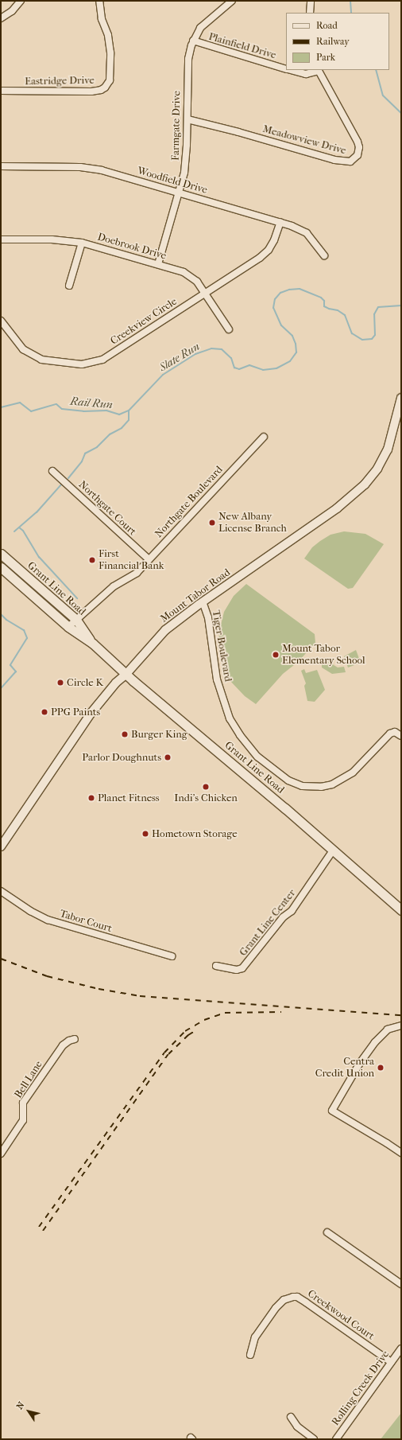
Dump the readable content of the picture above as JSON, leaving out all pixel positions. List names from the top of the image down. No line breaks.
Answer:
{"streets":{"main road":["Grant Line Road"],"street":["Plainfield Drive","Eastridge Drive","Farmgate Drive","Meadowview Drive","Woodfield Drive","Doebrook Drive","Creekview Circle","Northgate Boulevard","Northgate Court","Mount Tabor Road","Tiger Boulevard","Tabor Court","Grant Line Center","Bell Lane","Creekwood Court","Rolling Creek Drive"]},"crossings":[["Plainfield Drive","Farmgate Drive"],["Plainfield Drive","Meadowview Drive"],["Farmgate Drive","Meadowview Drive"],["Farmgate Drive","Woodfield Drive"],["Farmgate Drive","Doebrook Drive"],["Woodfield Drive","Creekview Circle"],["Doebrook Drive","Creekview Circle"],["Northgate Boulevard","Northgate Court"],["Northgate Boulevard","Grant Line Road"],["Grant Line Road","Mount Tabor Road"],["Grant Line Road","Grant Line Center"],["Mount Tabor Road","Tiger Boulevard"],["Creekwood Court","Rolling Creek Drive"]],"water":["Slate Run","Rail Run"],"places":["New Albany License Branch","First Financial Bank","Mount Tabor Elementary School","Circle K","PPG Paints","Burger King","Parlor Doughnuts","Indi's Chicken","Planet Fitness","Hometown Storage","Centra Credit Union"],"legend":["Road","Railway","Park"],"north":"top left"}
